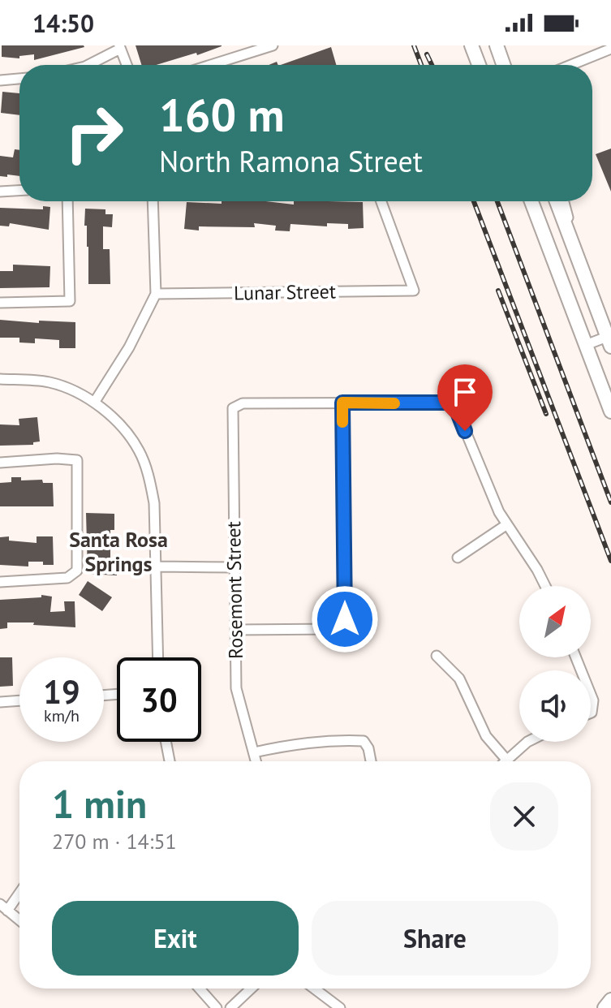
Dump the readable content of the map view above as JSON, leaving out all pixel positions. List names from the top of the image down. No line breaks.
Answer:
{"streets":{"street":["Lunar Street","Rosemont Street"]},"districts":["Santa Rosa Springs"],"north":"top right","page":{"status":"14:50","turn":["160 m","North Ramona Street"],"speed":"19 km/h","limit":"30","heading":["1 min","270 m · 14:51"],"buttons":["Exit","Share"]}}
